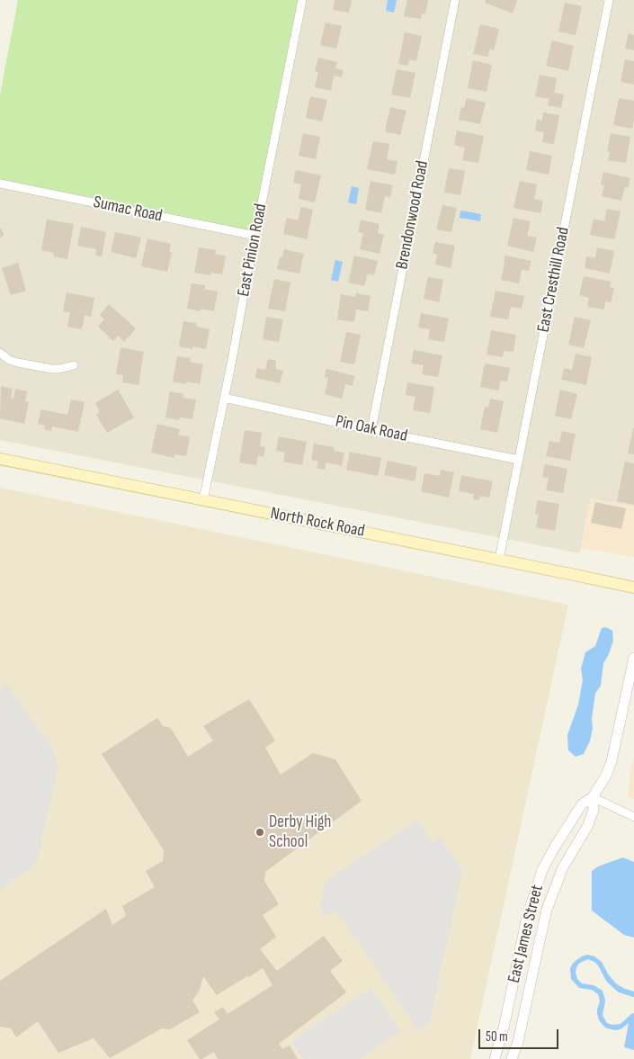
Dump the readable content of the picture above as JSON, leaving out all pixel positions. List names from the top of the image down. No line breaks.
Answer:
{"streets":{"main road":["North Rock Road"],"street":["Sumac Road","Brendonwood Road","East Pinion Road","East Cresthill Road","Pin Oak Road","East James Street"]},"crossings":[["Sumac Road","East Pinion Road"],["Brendonwood Road","Pin Oak Road"],["East Pinion Road","Pin Oak Road"],["East Pinion Road","North Rock Road"],["East Cresthill Road","Pin Oak Road"],["East Cresthill Road","North Rock Road"]],"places":["Derby High School"],"scale_bar":"50 m"}
